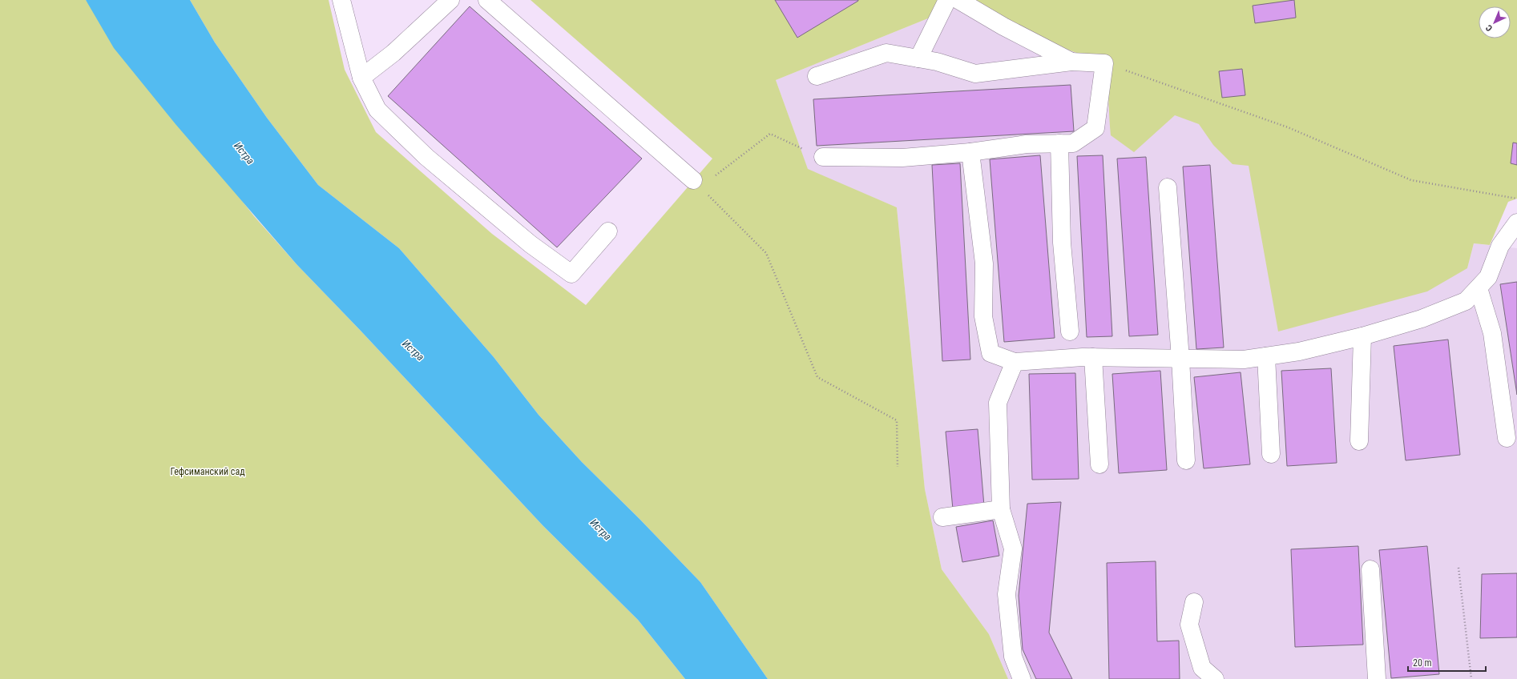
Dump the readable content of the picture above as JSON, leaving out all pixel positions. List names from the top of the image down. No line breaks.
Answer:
{"water":["Истра"],"parks":["Гефсиманский сад"],"scale_bar":"20 m","north":"bottom left"}
